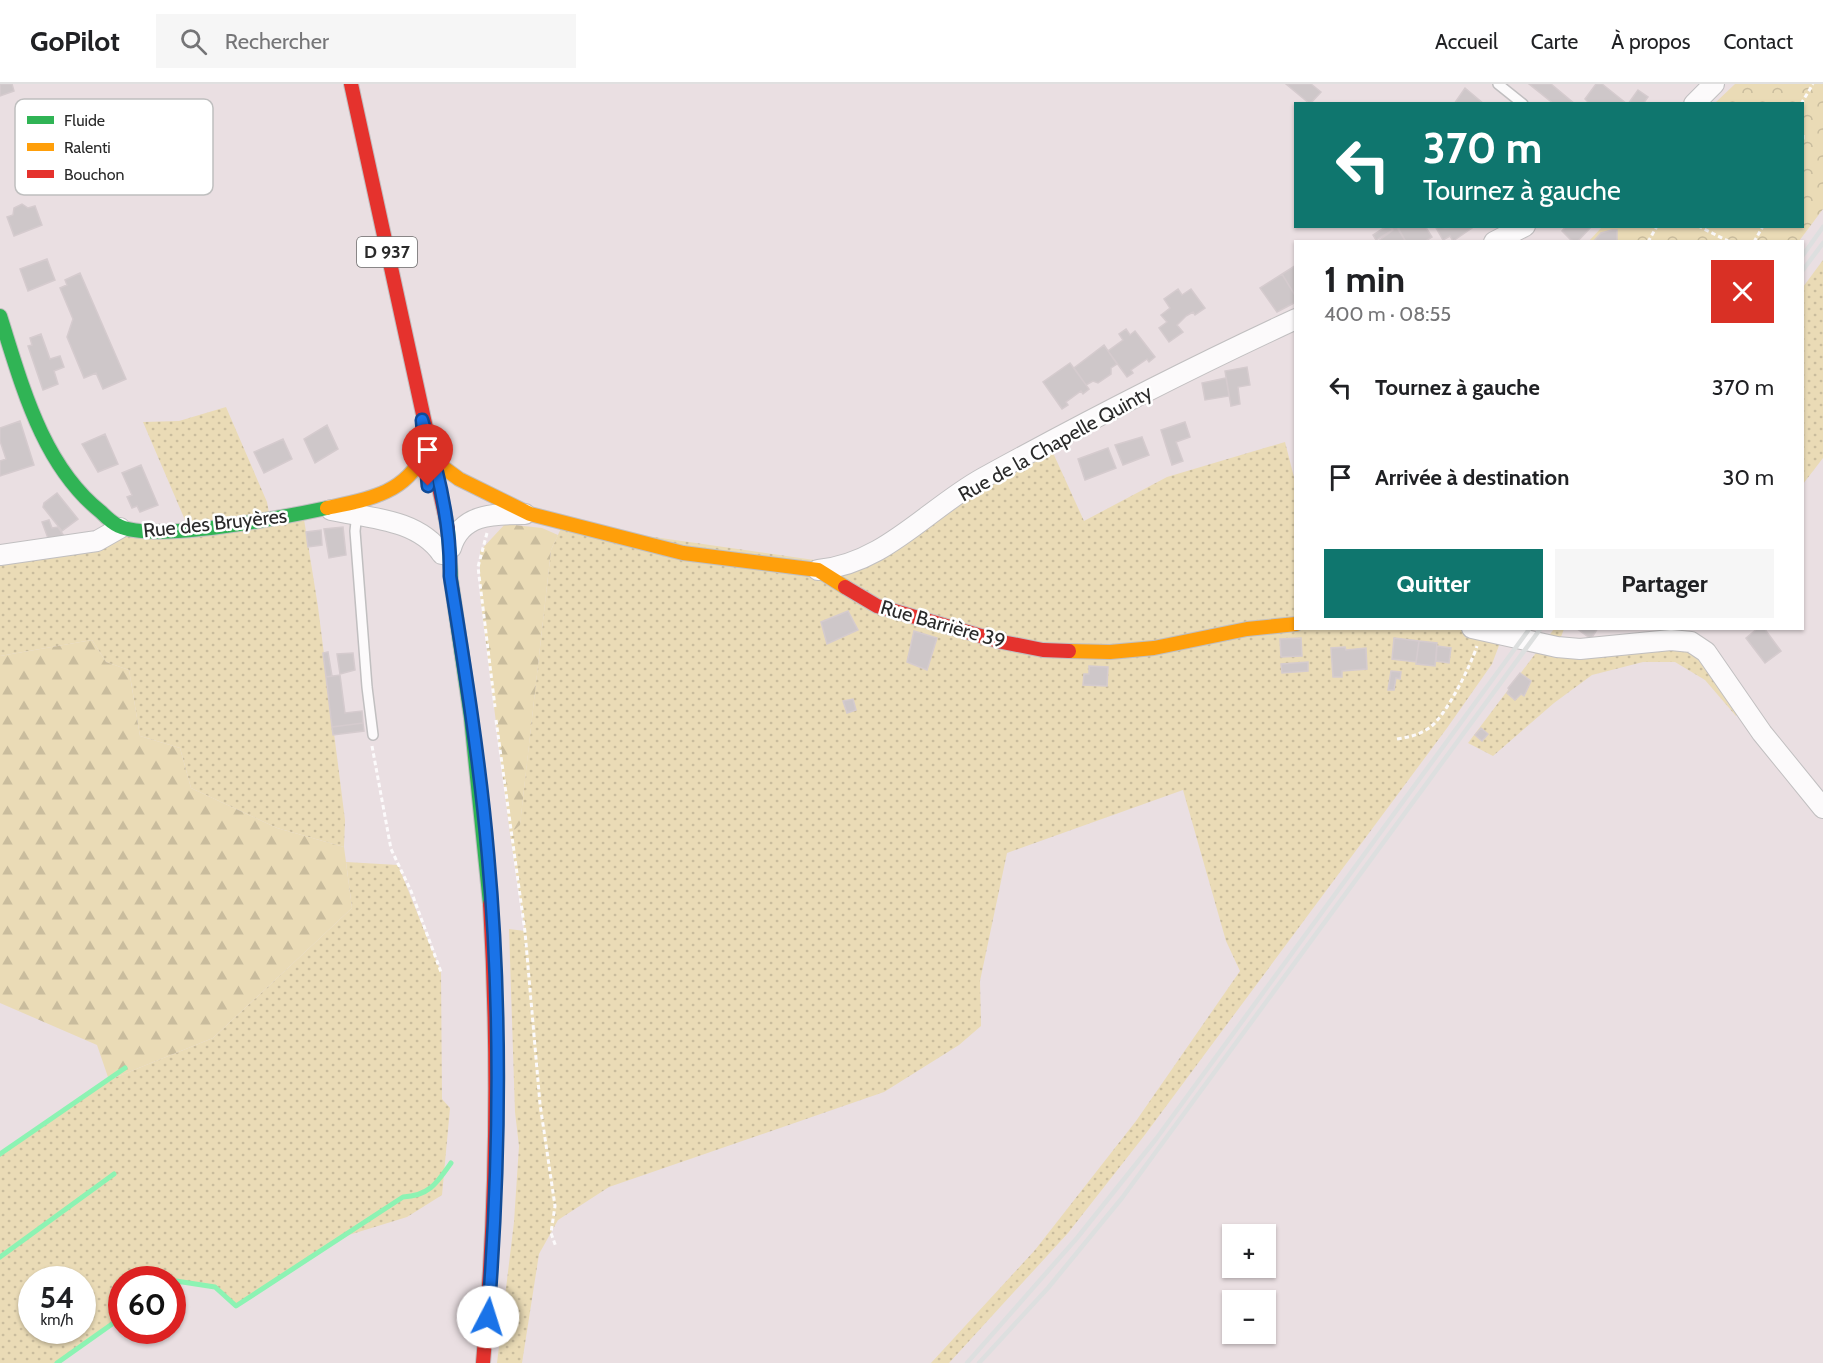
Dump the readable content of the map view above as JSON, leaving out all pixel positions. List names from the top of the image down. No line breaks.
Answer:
{"streets":{"street":["D 937","Rue de la Chapelle Quinty","Rue des Bruyères","Rue Barrière 39"]},"crossings":[["D 937","Rue des Bruyères"],["D 937","Rue Barrière 39"],["Rue de la Chapelle Quinty","Rue Barrière 39"],["Rue des Bruyères","Rue Barrière 39"]],"legend":["Fluide","Ralenti","Bouchon"],"page":{"header":"GoPilot","search":"Rechercher","nav":["Accueil","Carte","À propos","Contact"],"turn":["370 m","Tournez à gauche"],"heading":["1 min","400 m · 08:55"],"list":[{"name":"Tournez à gauche","value":"370 m"},{"name":"Arrivée à destination","value":"30 m"}],"buttons":["Quitter","Partager"],"map_buttons":["+","−"],"speed":"54 km/h","limit":"60"}}
